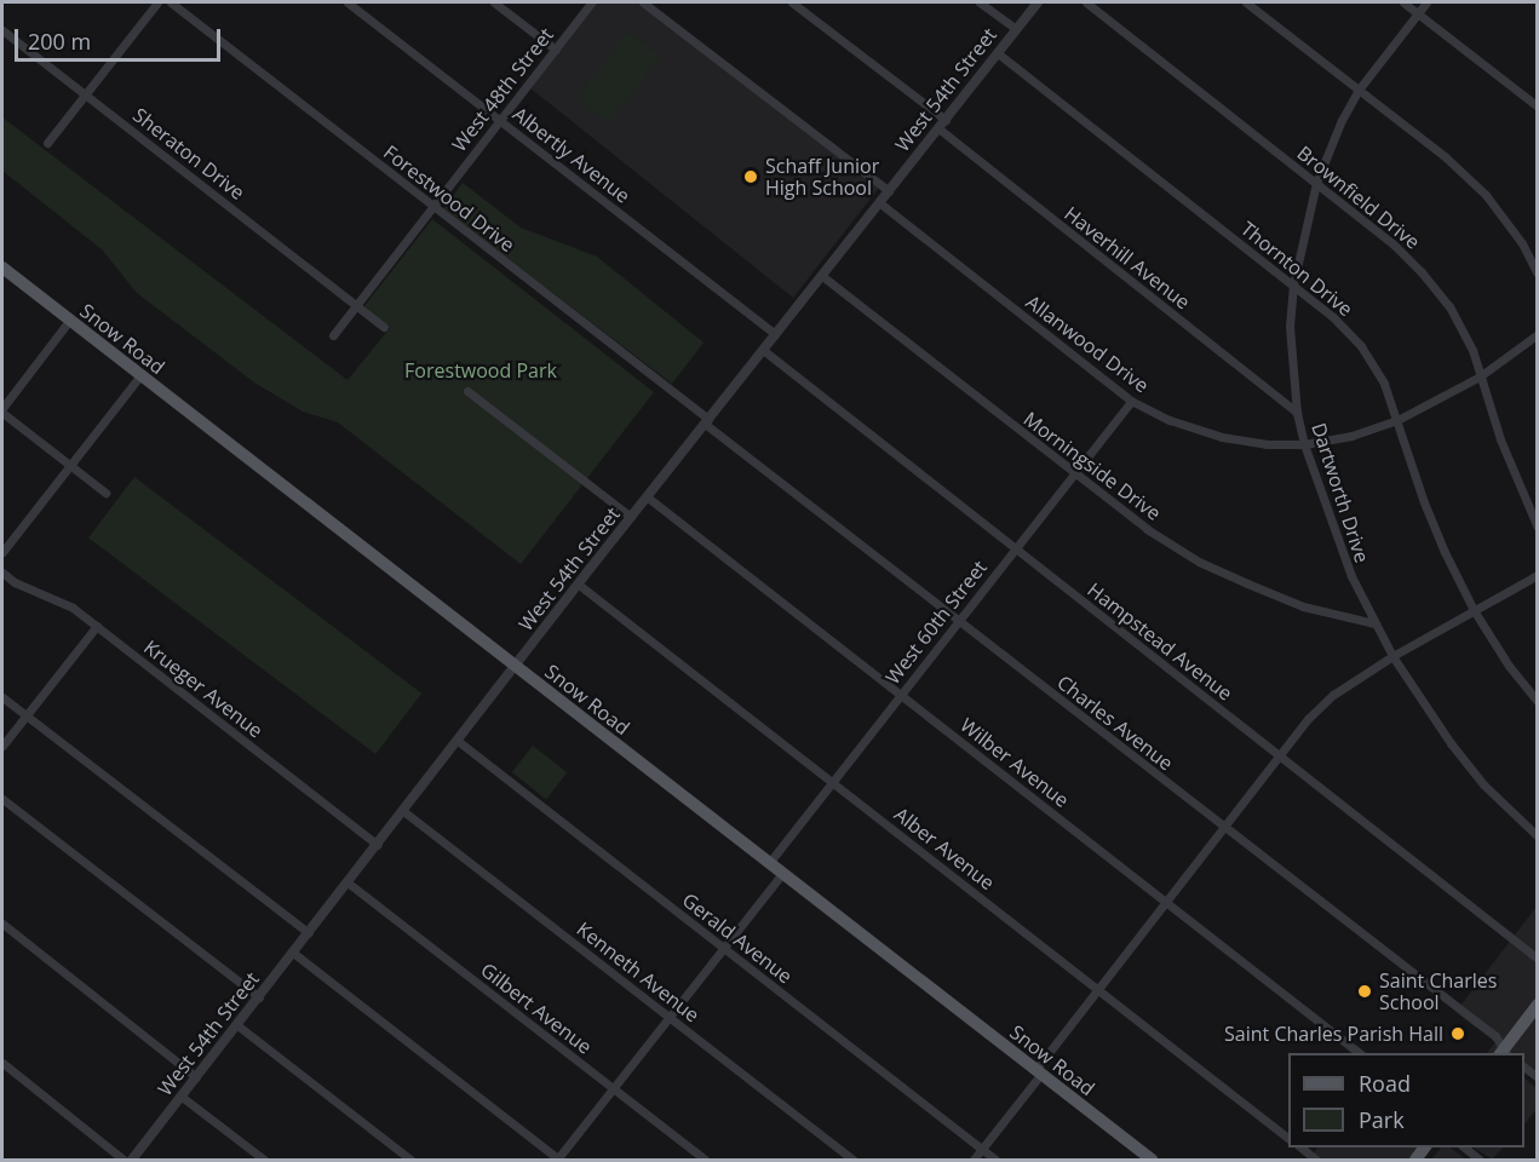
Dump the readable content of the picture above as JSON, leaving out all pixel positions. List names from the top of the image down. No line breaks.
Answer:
{"streets":{"main road":["Snow Road"],"street":["West 48th Street","West 54th Street","Sheraton Drive","Albertly Avenue","Brownfield Drive","Forestwood Drive","Haverhill Avenue","Thornton Drive","Allanwood Drive","Morningside Drive","Dartworth Drive","West 60th Street","Hampstead Avenue","Krueger Avenue","Charles Avenue","Wilber Avenue","Alber Avenue","Gerald Avenue","Kenneth Avenue","Gilbert Avenue"]},"crossings":[["West 48th Street","Sheraton Drive"],["West 48th Street","Albertly Avenue"],["West 48th Street","Forestwood Drive"],["West 54th Street","Albertly Avenue"],["West 54th Street","Forestwood Drive"],["West 54th Street","Haverhill Avenue"],["West 54th Street","Thornton Drive"],["West 54th Street","Snow Road"],["West 54th Street","Allanwood Drive"],["West 54th Street","Morningside Drive"],["West 54th Street","Hampstead Avenue"],["West 54th Street","Krueger Avenue"],["West 54th Street","Charles Avenue"],["West 54th Street","Wilber Avenue"],["West 54th Street","Alber Avenue"],["West 54th Street","Gerald Avenue"],["West 54th Street","Kenneth Avenue"],["West 54th Street","Gilbert Avenue"],["Brownfield Drive","Allanwood Drive"],["Brownfield Drive","Dartworth Drive"],["Forestwood Drive","Charles Avenue"],["Haverhill Avenue","Dartworth Drive"],["Thornton Drive","Allanwood Drive"],["Thornton Drive","Dartworth Drive"],["Snow Road","West 60th Street"],["Allanwood Drive","Dartworth Drive"],["Allanwood Drive","West 60th Street"],["Morningside Drive","Dartworth Drive"],["Morningside Drive","West 60th Street"],["West 60th Street","Hampstead Avenue"],["West 60th Street","Charles Avenue"],["West 60th Street","Wilber Avenue"],["West 60th Street","Alber Avenue"]],"parks":["Forestwood Park"],"places":["Schaff Junior High School","Saint Charles School","Saint Charles Parish Hall"],"legend":["Road","Park"],"scale_bar":"200 m"}
